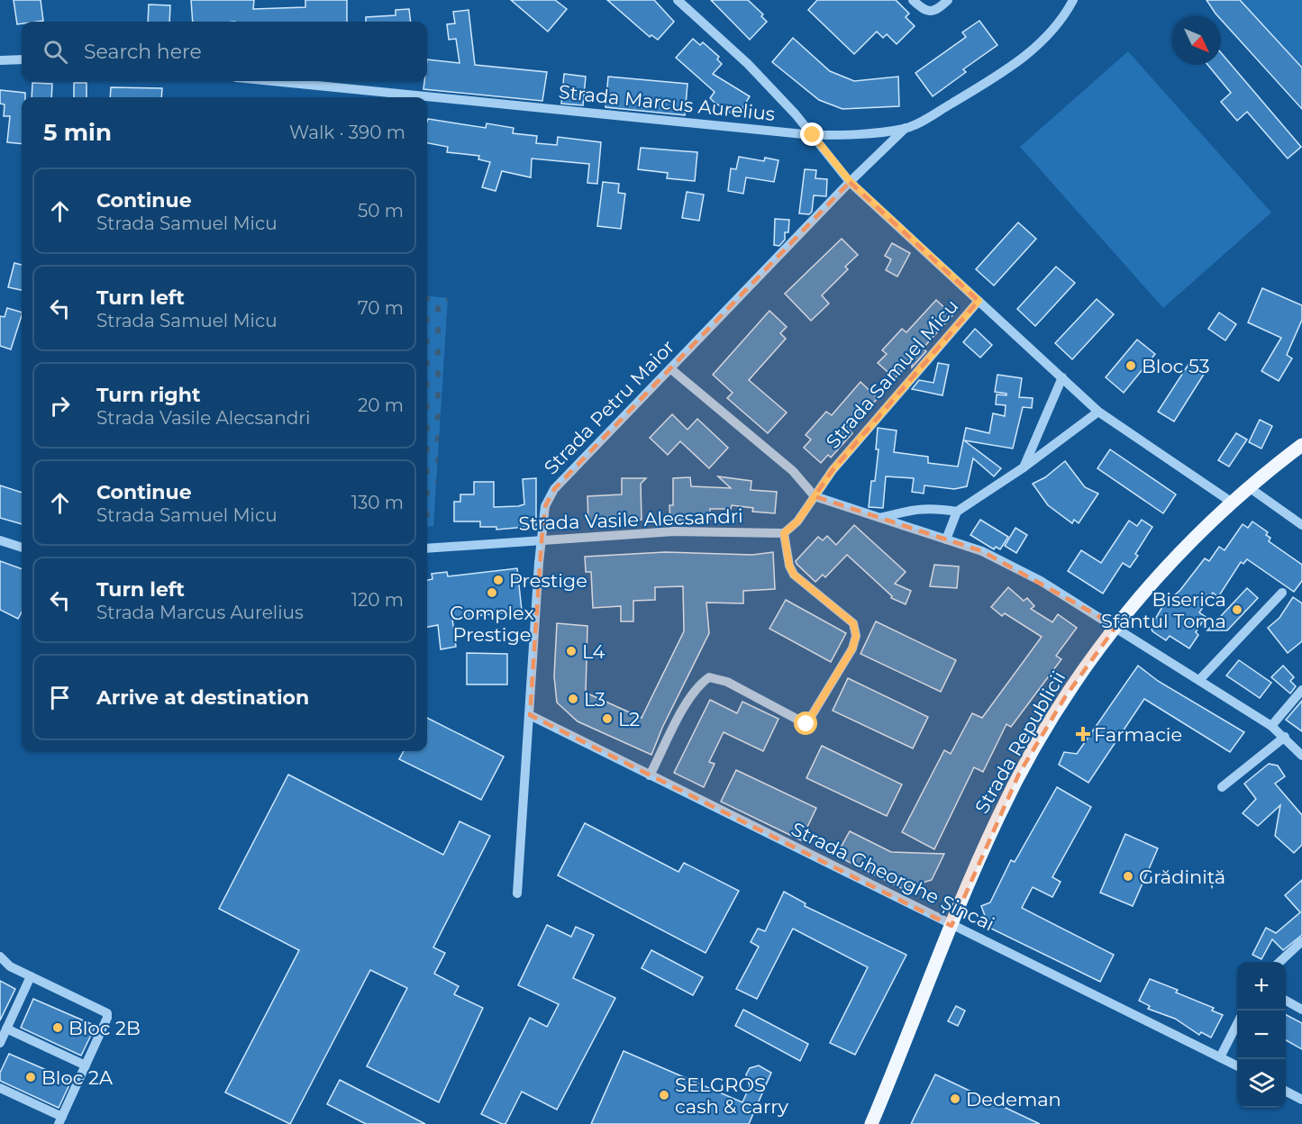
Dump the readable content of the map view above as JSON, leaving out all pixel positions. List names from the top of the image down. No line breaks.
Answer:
{"streets":{"main road":["Strada Republicii"],"street":["Strada Marcus Aurelius","Strada Samuel Micu","Strada Petru Maior","Strada Vasile Alecsandri","Strada Gheorghe Șincai"]},"crossings":[["Strada Marcus Aurelius","Strada Petru Maior"],["Strada Petru Maior","Strada Vasile Alecsandri"],["Strada Petru Maior","Strada Gheorghe Șincai"],["Strada Republicii","Strada Gheorghe Șincai"]],"places":{"other":["Bloc 53","Prestige","Complex Prestige","Biserica Sfântul Toma","L4","L3","L2","Grădiniță","Bloc 2B","Bloc 2A","SELGROS cash & carry","Dedeman"],"health":["Farmacie"]},"north":"bottom right","page":{"search":"Search here","heading":["5 min","Walk · 390 m"],"list":[["Continue","Strada Samuel Micu","50 m"],["Turn left","Strada Samuel Micu","70 m"],["Turn right","Strada Vasile Alecsandri","20 m"],["Continue","Strada Samuel Micu","130 m"],["Turn left","Strada Marcus Aurelius","120 m"],"Arrive at destination"],"map_buttons":["+","−"]}}
